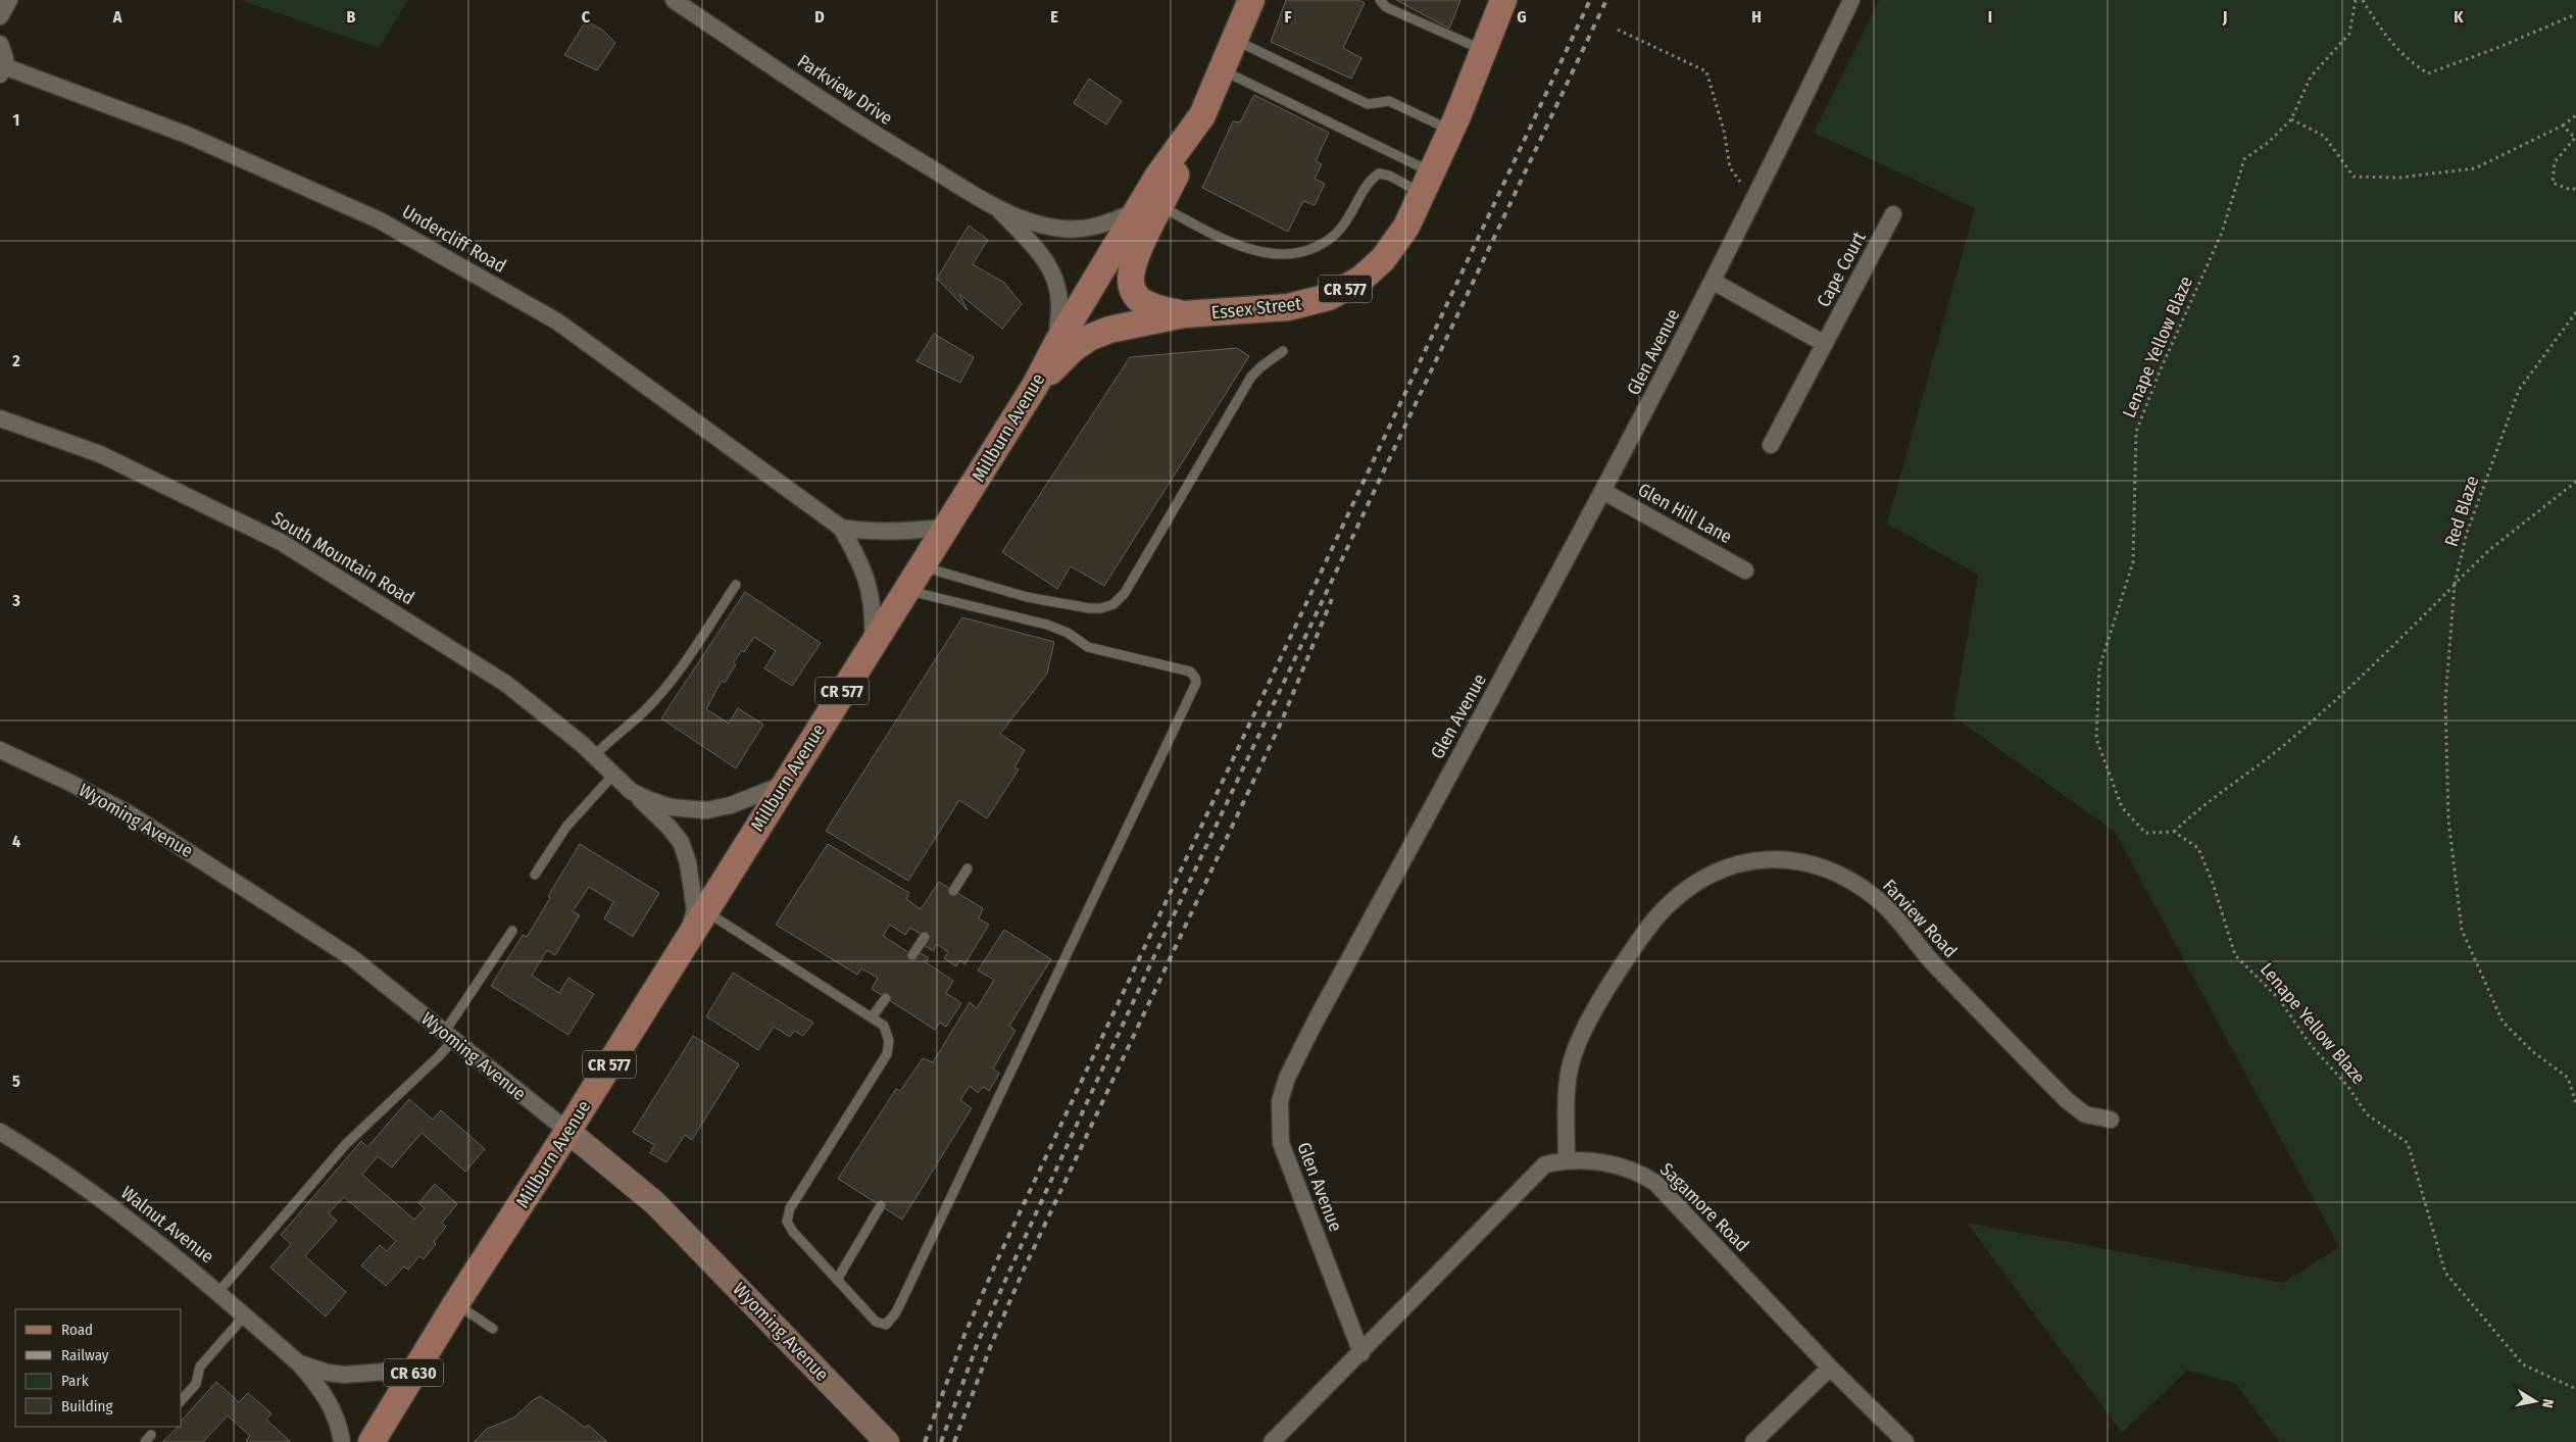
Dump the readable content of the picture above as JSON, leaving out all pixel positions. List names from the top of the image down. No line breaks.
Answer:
{"streets":{"main road":["CR 577","Essex Street","Millburn Avenue","Wyoming Avenue","CR 630"],"street":["Parkview Drive","Undercliff Road","Cape Court","Glen Avenue","Glen Hill Lane","South Mountain Road","Farview Road","Sagamore Road","Walnut Avenue"],"path":["Lenape Yellow Blaze","Red Blaze"]},"crossings":[["Parkview Drive","Millburn Avenue"],["Undercliff Road","Millburn Avenue"],["Essex Street","Millburn Avenue"],["Glen Avenue","Glen Hill Lane"],["Glen Avenue","Sagamore Road"],["Millburn Avenue","South Mountain Road"],["Millburn Avenue","Wyoming Avenue"],["Millburn Avenue","Walnut Avenue"],["Farview Road","Sagamore Road"]],"legend":["Road","Railway","Park","Building"],"north":"right","grid":{"columns":["A","B","C","D","E","F","G","H","I","J","K"],"rows":["1","2","3","4","5"]}}
